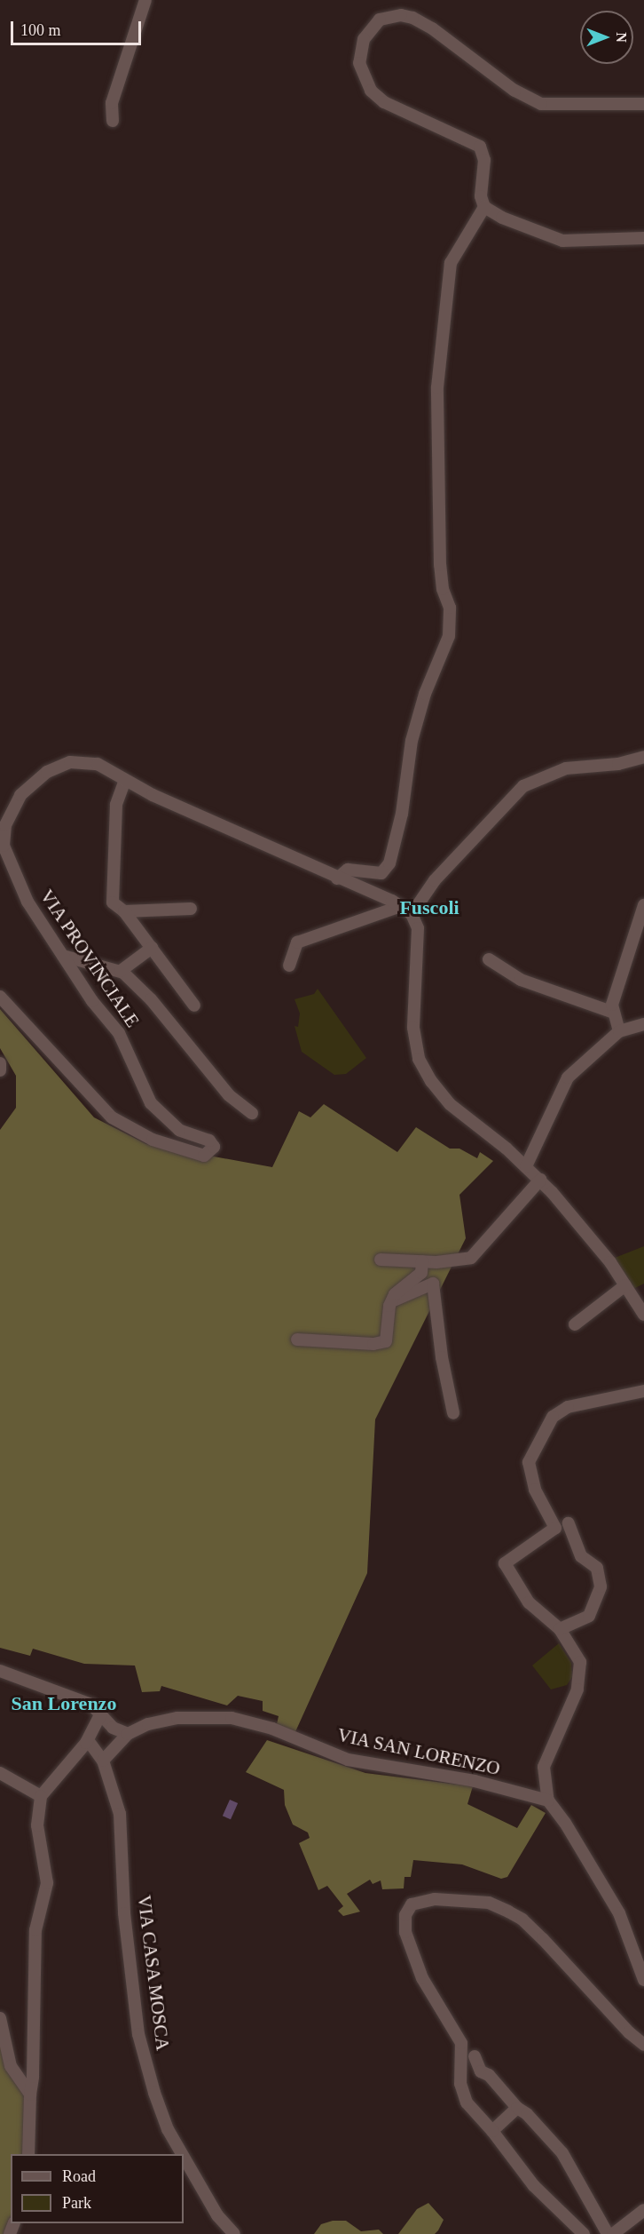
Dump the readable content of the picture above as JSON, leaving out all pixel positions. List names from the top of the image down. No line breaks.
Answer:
{"streets":{"street":["VIA PROVINCIALE","VIA SAN LORENZO","VIA CASA MOSCA"]},"crossings":[["VIA SAN LORENZO","VIA CASA MOSCA"]],"districts":["Fuscoli","San Lorenzo"],"legend":["Road","Park"],"scale_bar":"100 m","north":"right"}
